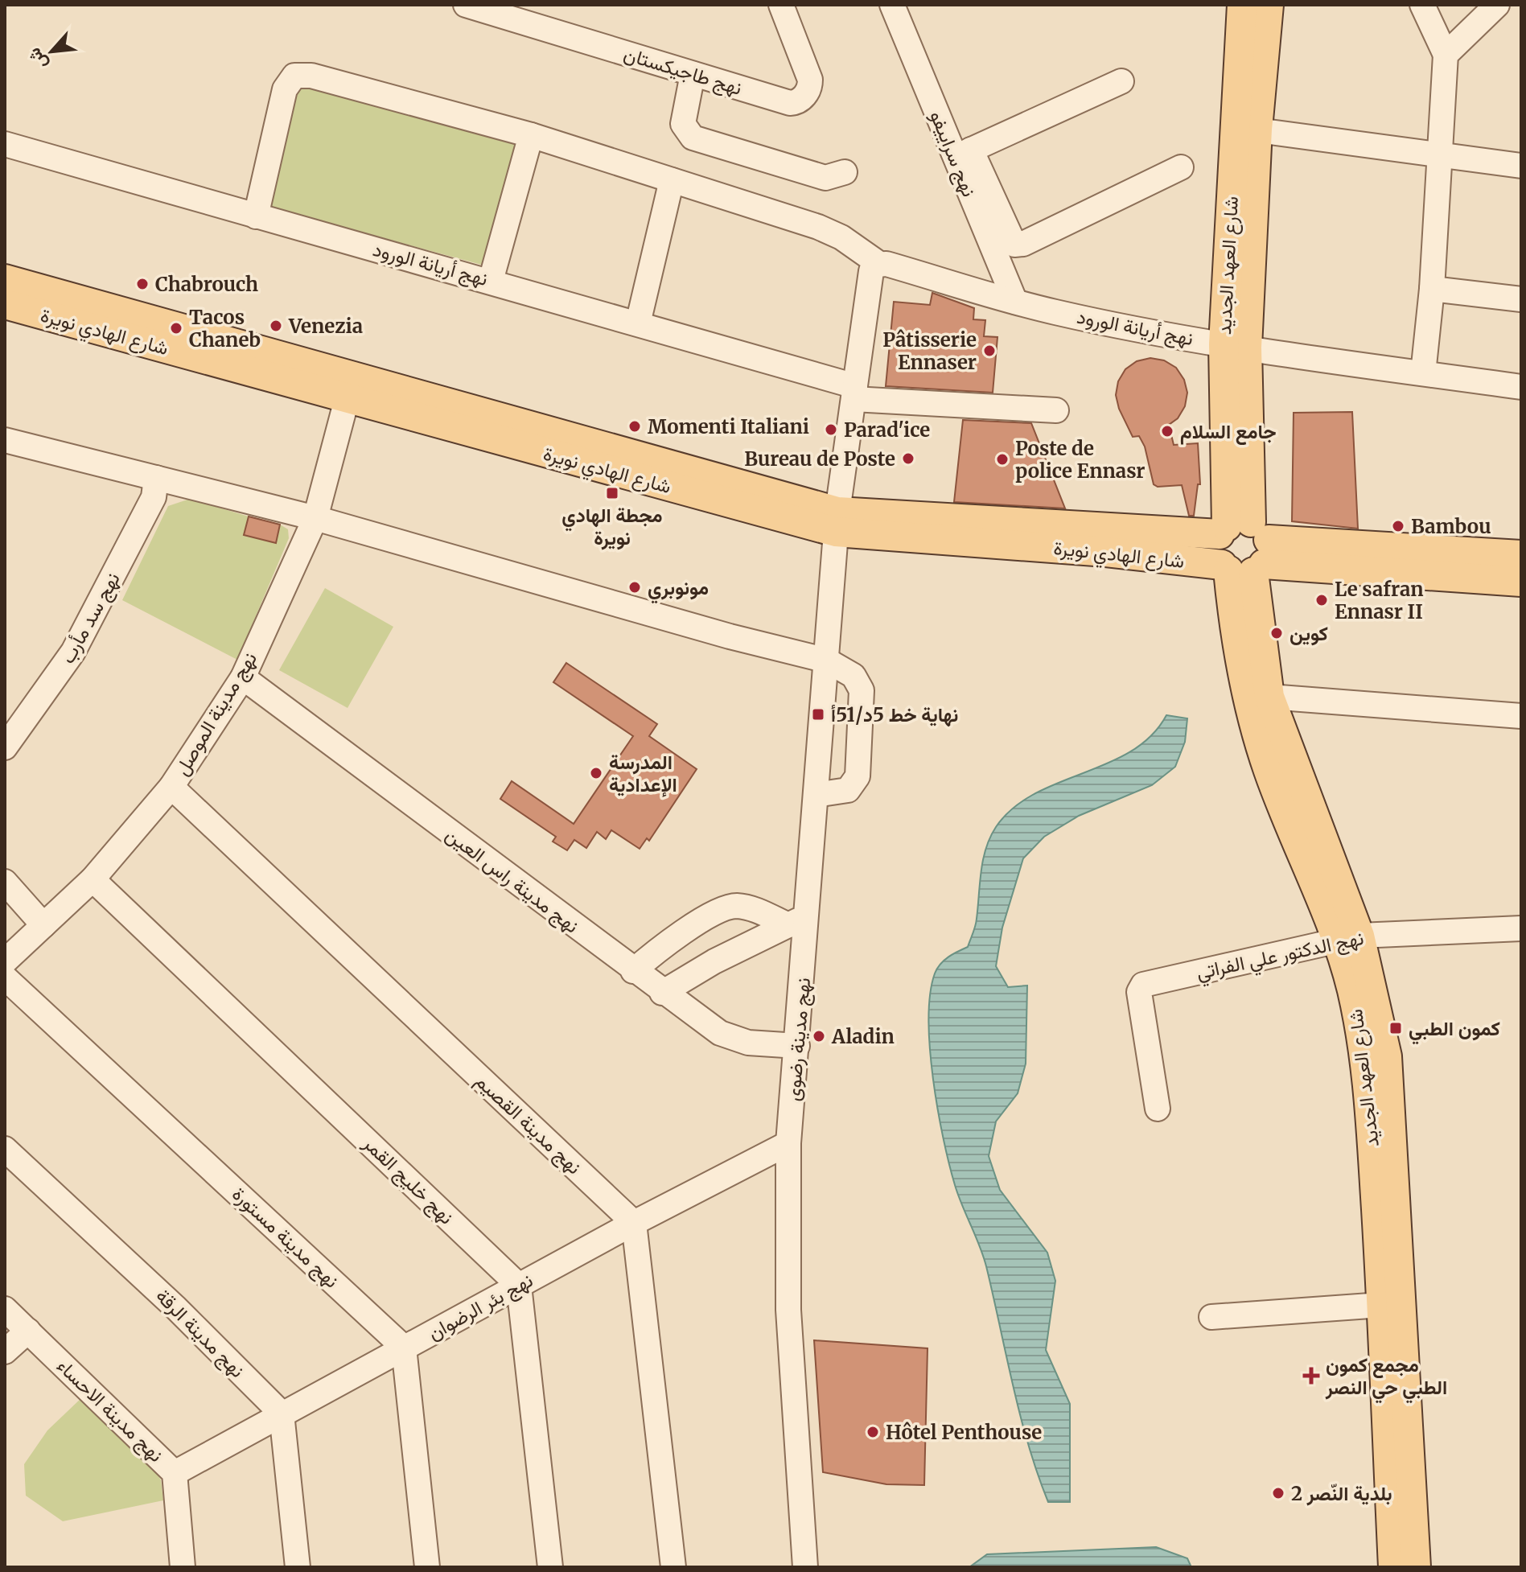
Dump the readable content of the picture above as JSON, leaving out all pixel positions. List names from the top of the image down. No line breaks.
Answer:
{"streets":{"main road":["شارع العهد الجديد","شارع الهادي نويرة"],"street":["نهج طاجيكستان","نهج سراييفو","نهج أريانة الورود","نهج سد مأرب","نهج مدينة الموصل","نهج مدينة راس العين","نهج الدكتور علي الفراتي","نهج مدينة رضوى","نهج مدينة القصيم","نهج خليج القمر","نهج مدينة مستورة","نهج بئر الرضوان","نهج مدينة الرقة","نهج مدينة الاحساء"]},"crossings":[["نهج سراييفو","نهج أريانة الورود"],["نهج أريانة الورود","شارع العهد الجديد"],["شارع العهد الجديد","شارع الهادي نويرة"],["شارع العهد الجديد","نهج الدكتور علي الفراتي"],["شارع الهادي نويرة","نهج مدينة الموصل"],["شارع الهادي نويرة","نهج مدينة رضوى"],["نهج مدينة الموصل","نهج مدينة راس العين"],["نهج مدينة الموصل","نهج مدينة القصيم"],["نهج مدينة الموصل","نهج خليج القمر"],["نهج مدينة راس العين","نهج مدينة رضوى"],["نهج مدينة رضوى","نهج بئر الرضوان"],["نهج مدينة القصيم","نهج بئر الرضوان"],["نهج خليج القمر","نهج بئر الرضوان"],["نهج مدينة مستورة","نهج بئر الرضوان"],["نهج بئر الرضوان","نهج مدينة الرقة"],["نهج بئر الرضوان","نهج مدينة الاحساء"]],"places":{"other":["Chabrouch","Venezia","Tacos Chaneb","Pâtisserie Ennaser","Momenti Italiani","Parad'ice","جامع السلام","Bureau de Poste","Poste de police Ennasr","Bambou","مونوبري","Le safran Ennasr II","كوين","المدرسة الإعدادية","Aladin","Hôtel Penthouse","بلدية النّصر 2"],"transit":["مجطة الهادي نويرة","نهاية خط 5د/51أ","كمون الطبي"],"health":["مجمع كمون الطبي حي النصر"]},"north":"bottom left"}
